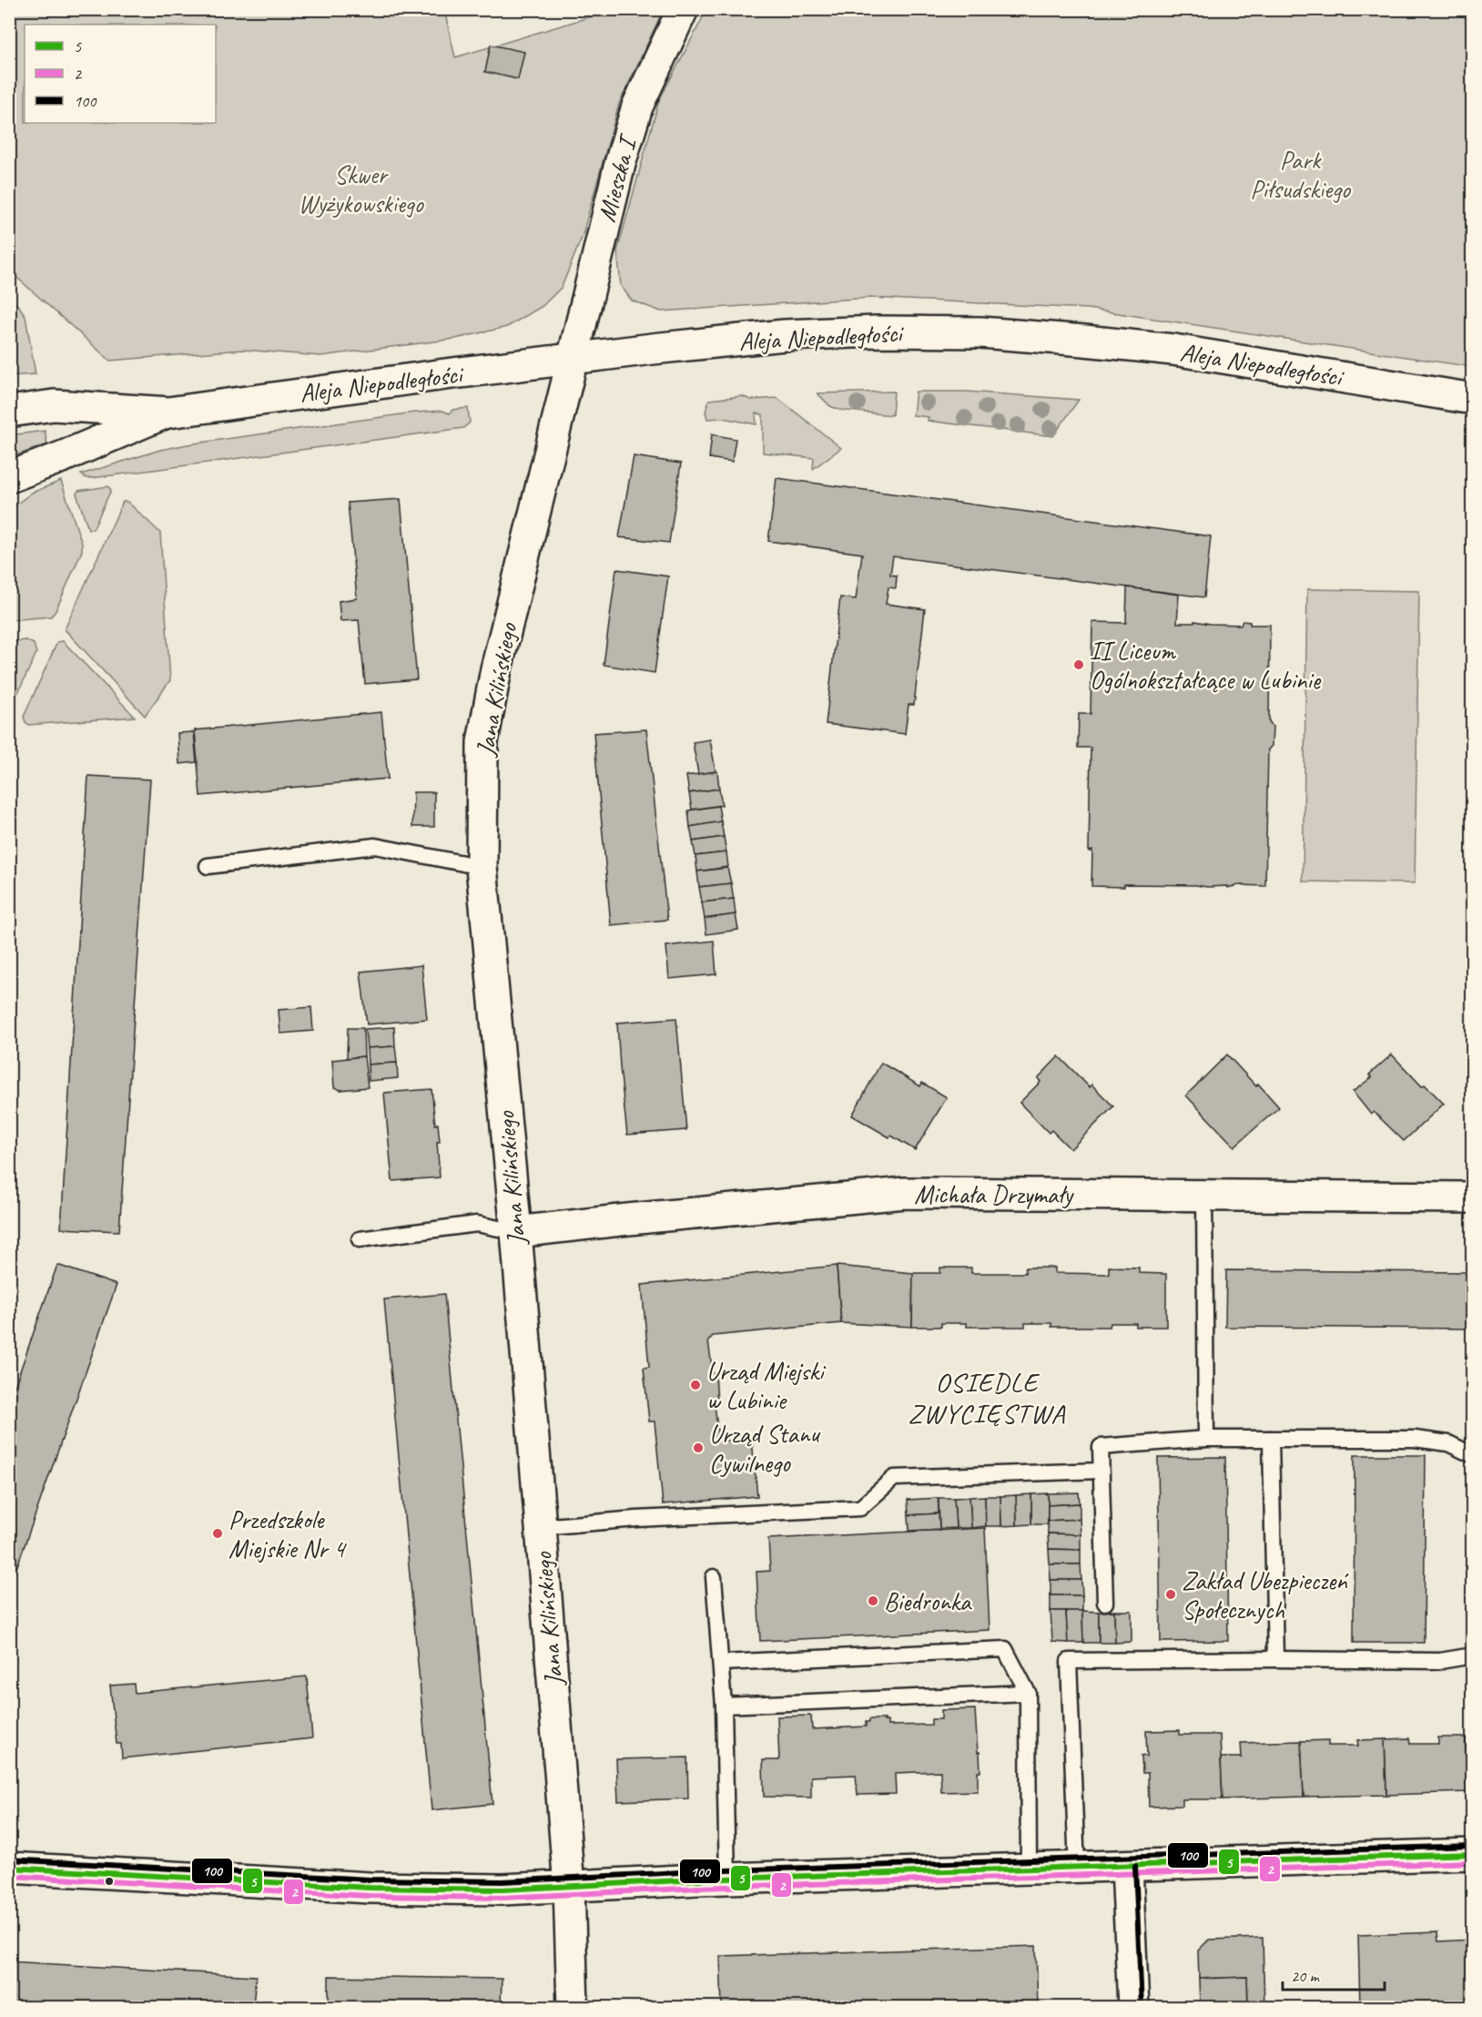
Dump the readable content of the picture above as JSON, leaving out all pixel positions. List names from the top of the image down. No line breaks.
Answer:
{"streets":{"street":["Mieszka I","Aleja Niepodległości","Jana Kilińskiego","Michała Drzymały"]},"crossings":[["Mieszka I","Aleja Niepodległości"],["Mieszka I","Jana Kilińskiego"],["Aleja Niepodległości","Jana Kilińskiego"],["Jana Kilińskiego","Michała Drzymały"]],"districts":["OSIEDLE ZWYCIĘSTWA"],"parks":["Park Piłsudskiego","Skwer Wyżykowskiego"],"places":["II Liceum Ogólnokształcące w Lubinie","Urząd Miejski w Lubinie","Urząd Stanu Cywilnego","Przedszkole Miejskie Nr 4","Zakład Ubezpieczeń Społecznych","Biedronka"],"lines":["transit line 100","transit line 5","transit line 2"],"legend":["5","2","100"],"scale_bar":"20 m"}
